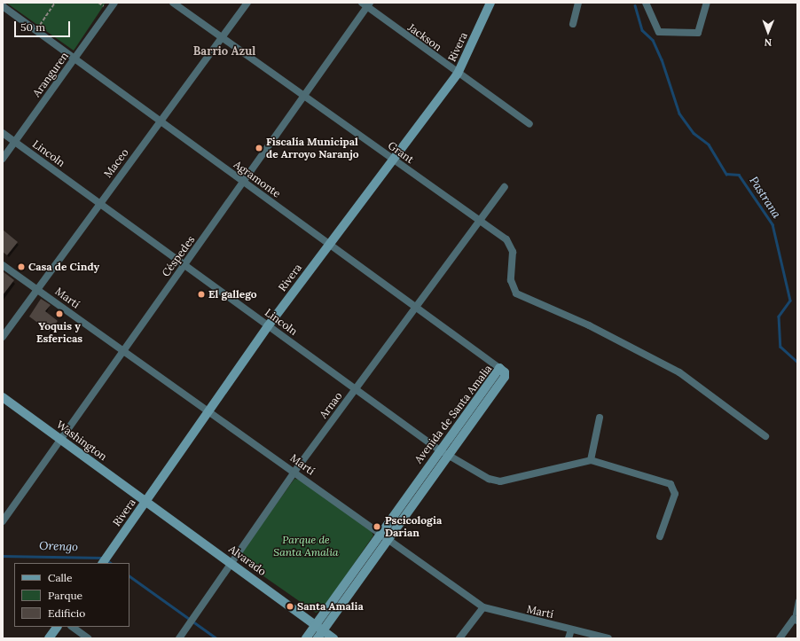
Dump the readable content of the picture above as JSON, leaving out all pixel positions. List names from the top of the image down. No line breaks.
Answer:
{"streets":{"street":["Jackson","Rivera","Aranguren","Grant","Lincoln","Maceo","Agramonte","Céspedes","Martí","Arnao","Avenida de Santa Amalia","Washington","Alvarado"]},"crossings":[["Jackson","Rivera"],["Jackson","Céspedes"],["Rivera","Grant"],["Rivera","Lincoln"],["Rivera","Agramonte"],["Rivera","Martí"],["Rivera","Washington"],["Rivera","Alvarado"],["Aranguren","Lincoln"],["Aranguren","Agramonte"],["Grant","Maceo"],["Grant","Céspedes"],["Grant","Arnao"],["Lincoln","Maceo"],["Lincoln","Céspedes"],["Lincoln","Arnao"],["Lincoln","Avenida de Santa Amalia"],["Maceo","Agramonte"],["Maceo","Martí"],["Agramonte","Céspedes"],["Agramonte","Arnao"],["Agramonte","Avenida de Santa Amalia"],["Céspedes","Martí"],["Céspedes","Washington"],["Martí","Arnao"],["Martí","Avenida de Santa Amalia"],["Arnao","Alvarado"],["Avenida de Santa Amalia","Alvarado"],["Washington","Alvarado"]],"districts":["Barrio Azul"],"water":["Pastrana","Orengo"],"parks":["Parque de Santa Amalia"],"places":["Fiscalía Municipal de Arroyo Naranjo","Casa de Cindy","El gallego","Yoquis y Esfericas","Pscicologia Darian","Santa Amalia"],"legend":["Calle","Parque","Edificio"],"scale_bar":"50 m","north":"bottom"}
